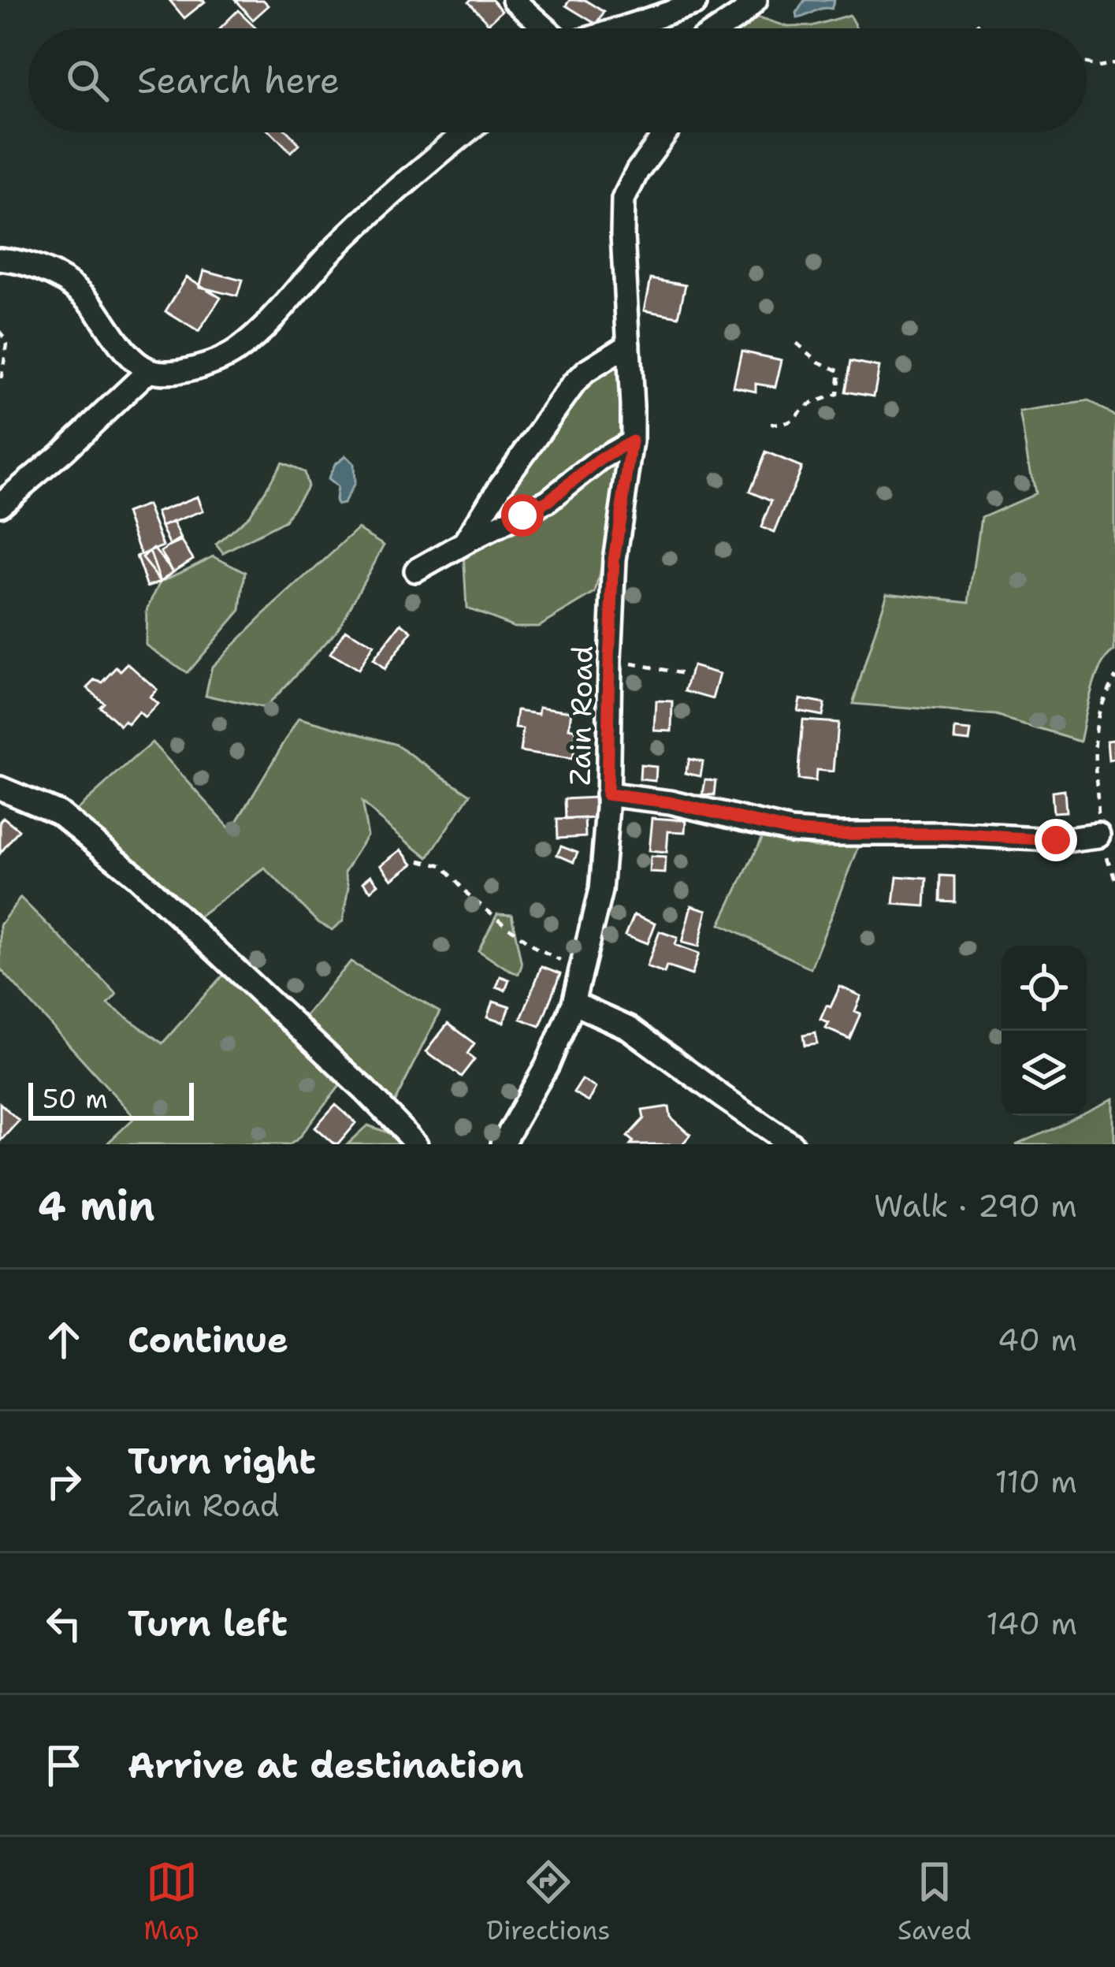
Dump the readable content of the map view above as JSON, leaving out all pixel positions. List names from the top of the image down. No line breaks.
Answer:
{"streets":{"street":["Zain Road"]},"scale_bar":"50 m","page":{"search":"Search here","scale":"50 m","heading":["4 min","Walk · 290 m"],"list":[["Continue","40 m"],["Turn right","Zain Road","110 m"],["Turn left","140 m"],"Arrive at destination"],"nav":["Map","Directions","Saved"]}}
